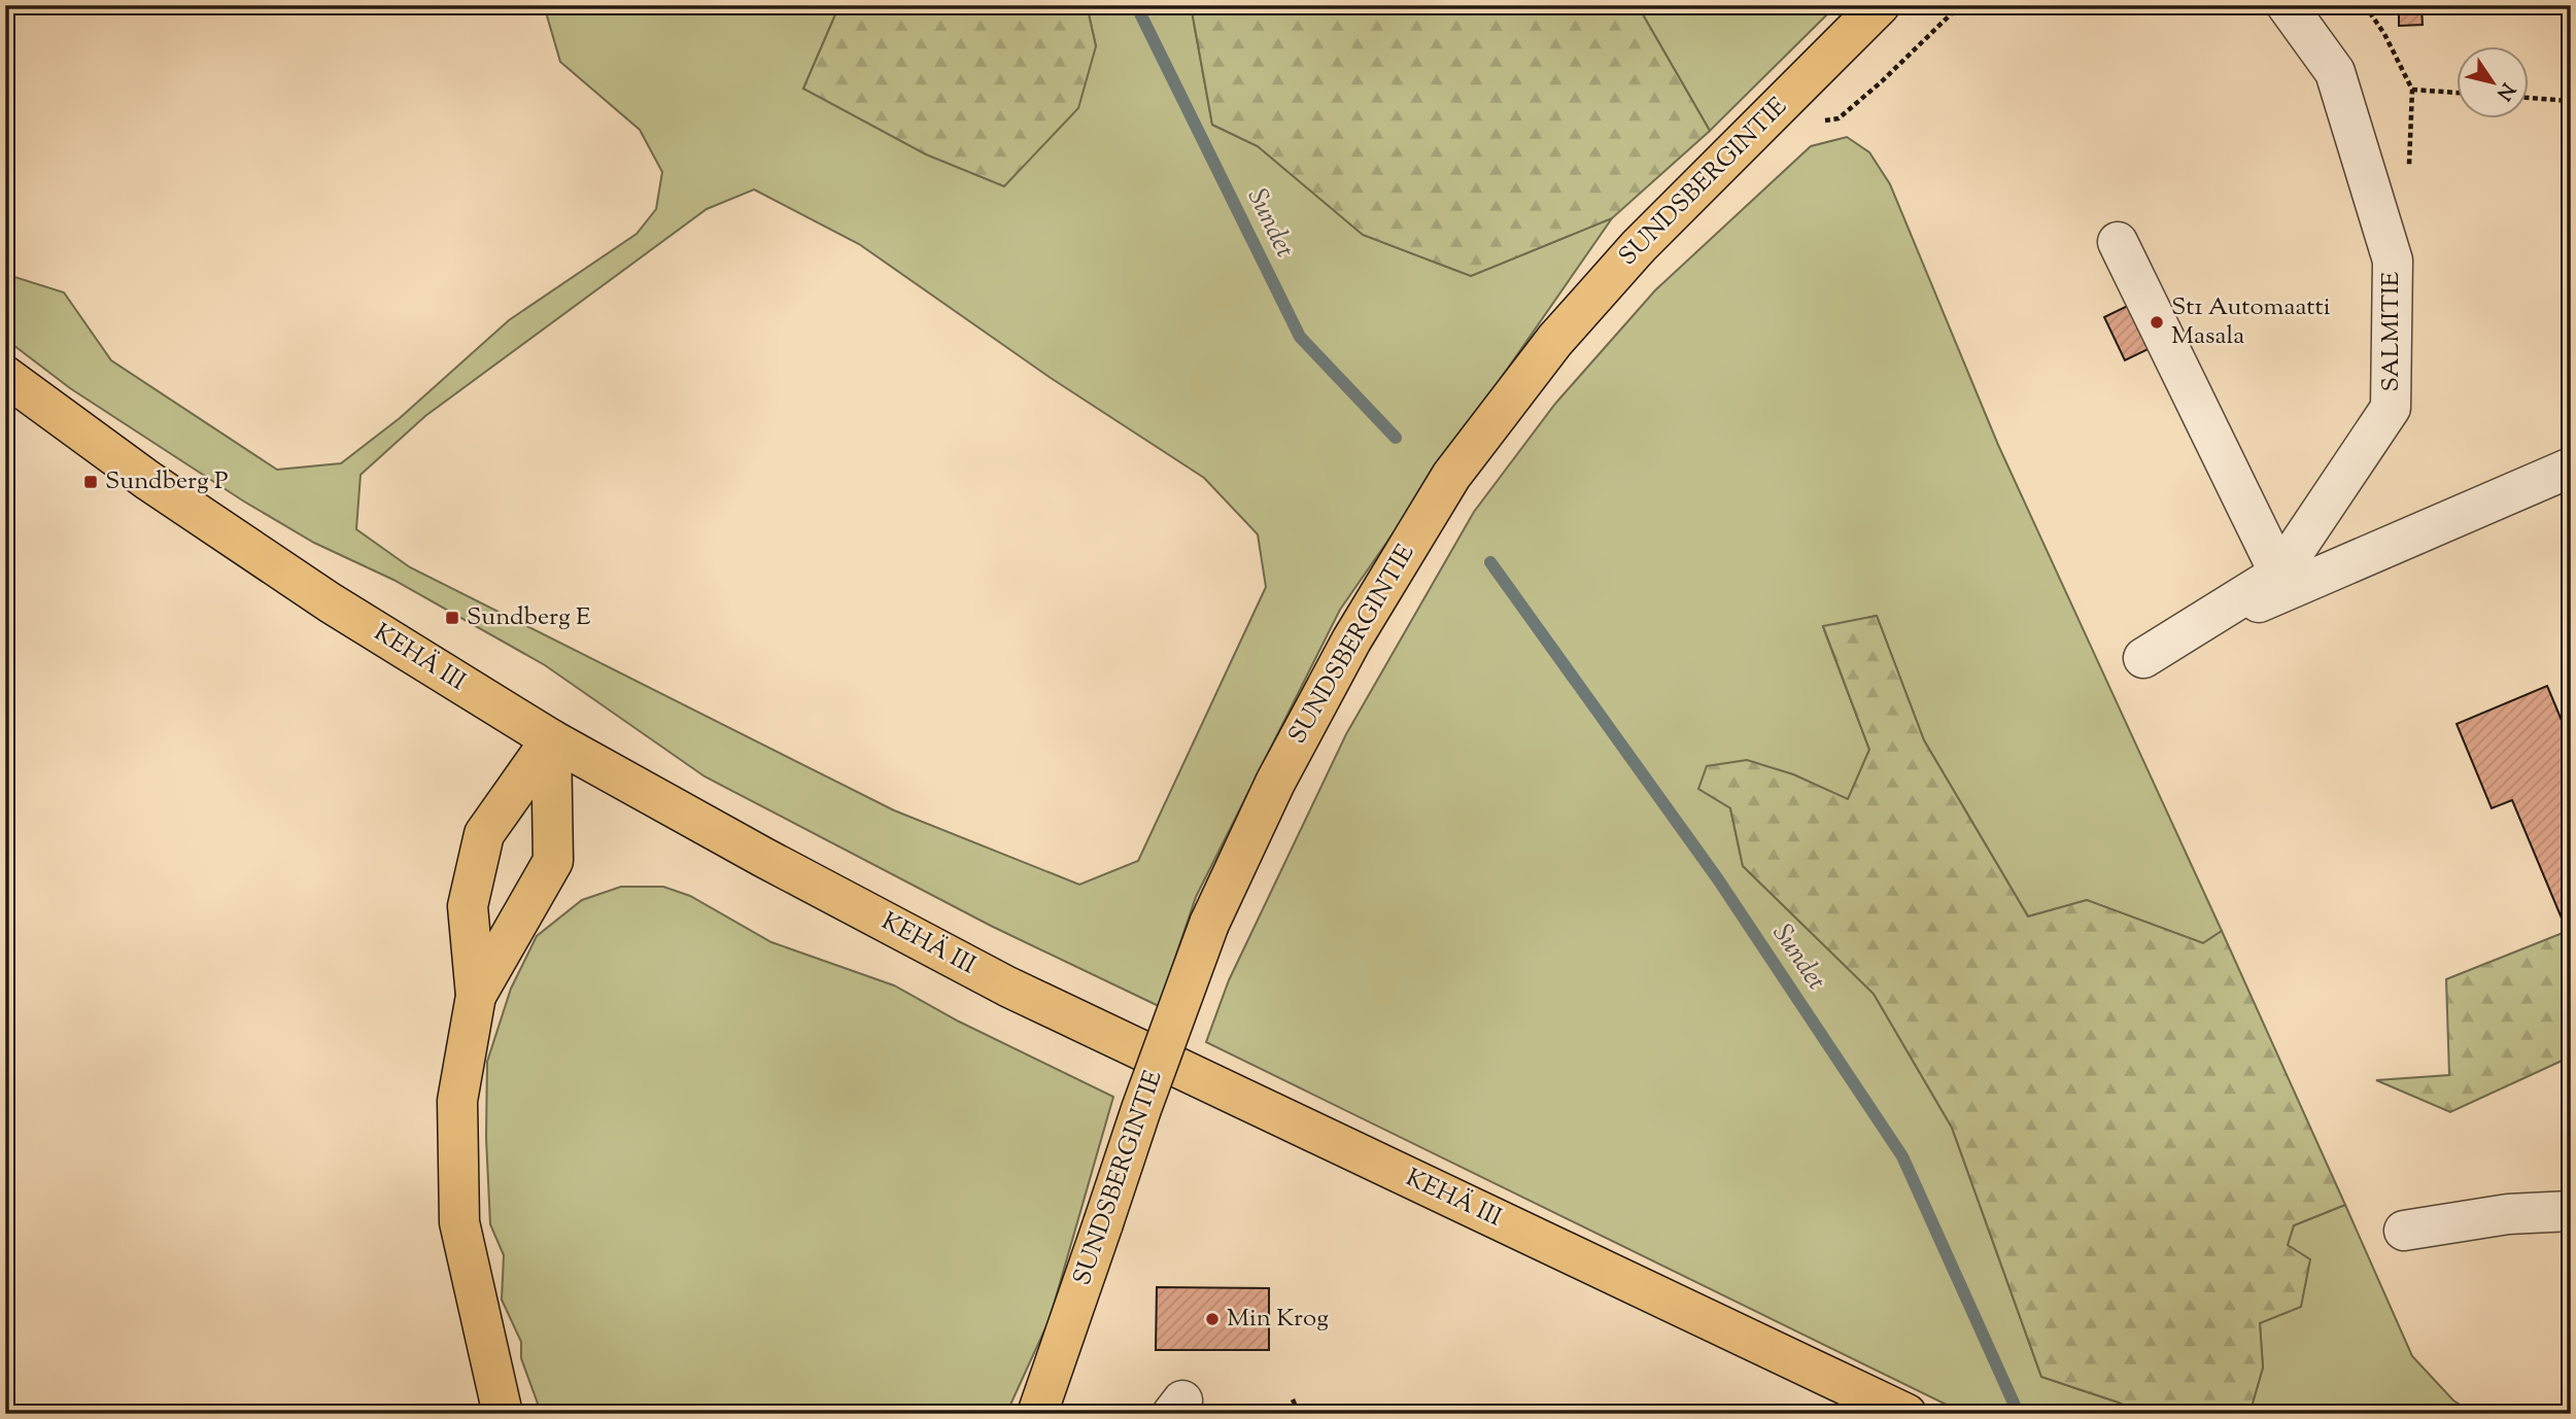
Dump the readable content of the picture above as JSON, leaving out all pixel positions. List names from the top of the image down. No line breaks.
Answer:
{"streets":{"main road":["SUNDSBERGINTIE","KEHÄ III"],"street":["SALMITIE"]},"water":["Sundet"],"places":{"other":["St1 Automaatti Masala","Min Krog"],"transit":["Sundberg P","Sundberg E"]},"north":"bottom right"}
